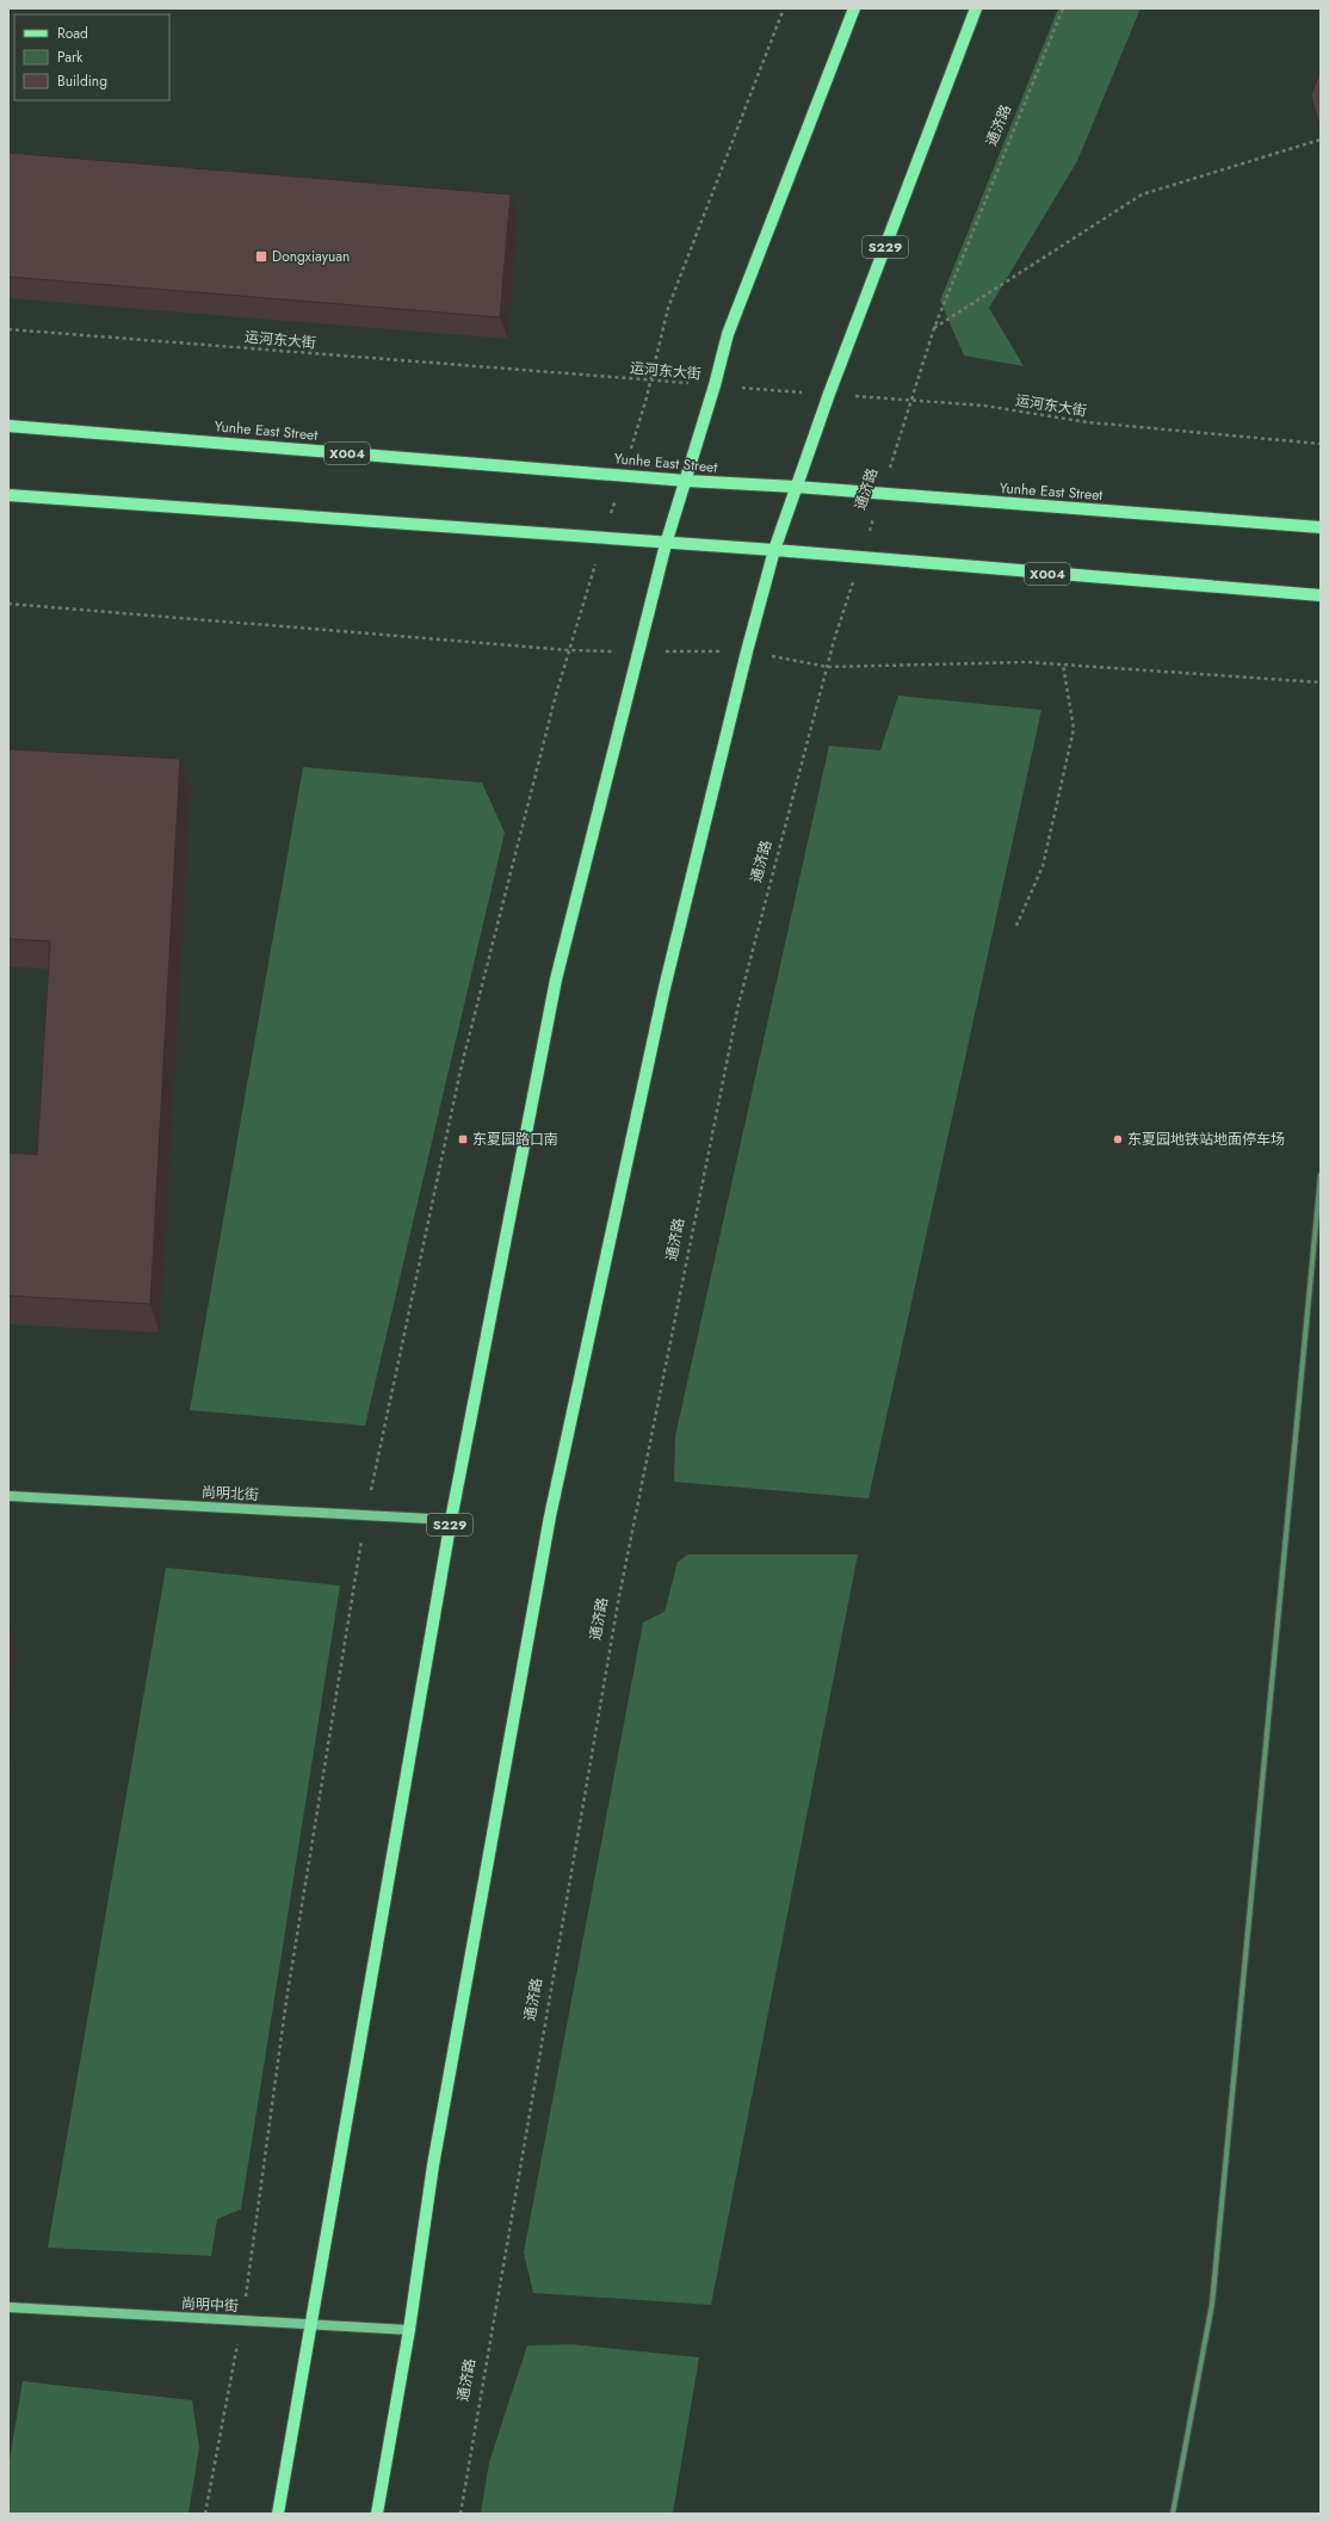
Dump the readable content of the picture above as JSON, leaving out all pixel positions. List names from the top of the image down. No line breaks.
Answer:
{"streets":{"main road":["S229","Yunhe East Street","X004"],"street":["尚明北街","尚明中街"],"path":["通济路","运河东大街"]},"crossings":[["通济路","运河东大街"],["通济路","Yunhe East Street"],["通济路","X004"],["S229","运河东大街"],["S229","Yunhe East Street"],["S229","X004"],["S229","尚明北街"],["S229","尚明中街"]],"places":{"transit":["Dongxiayuan","东夏园路口南"],"other":["东夏园地铁站地面停车场"]},"legend":["Road","Park","Building"]}
